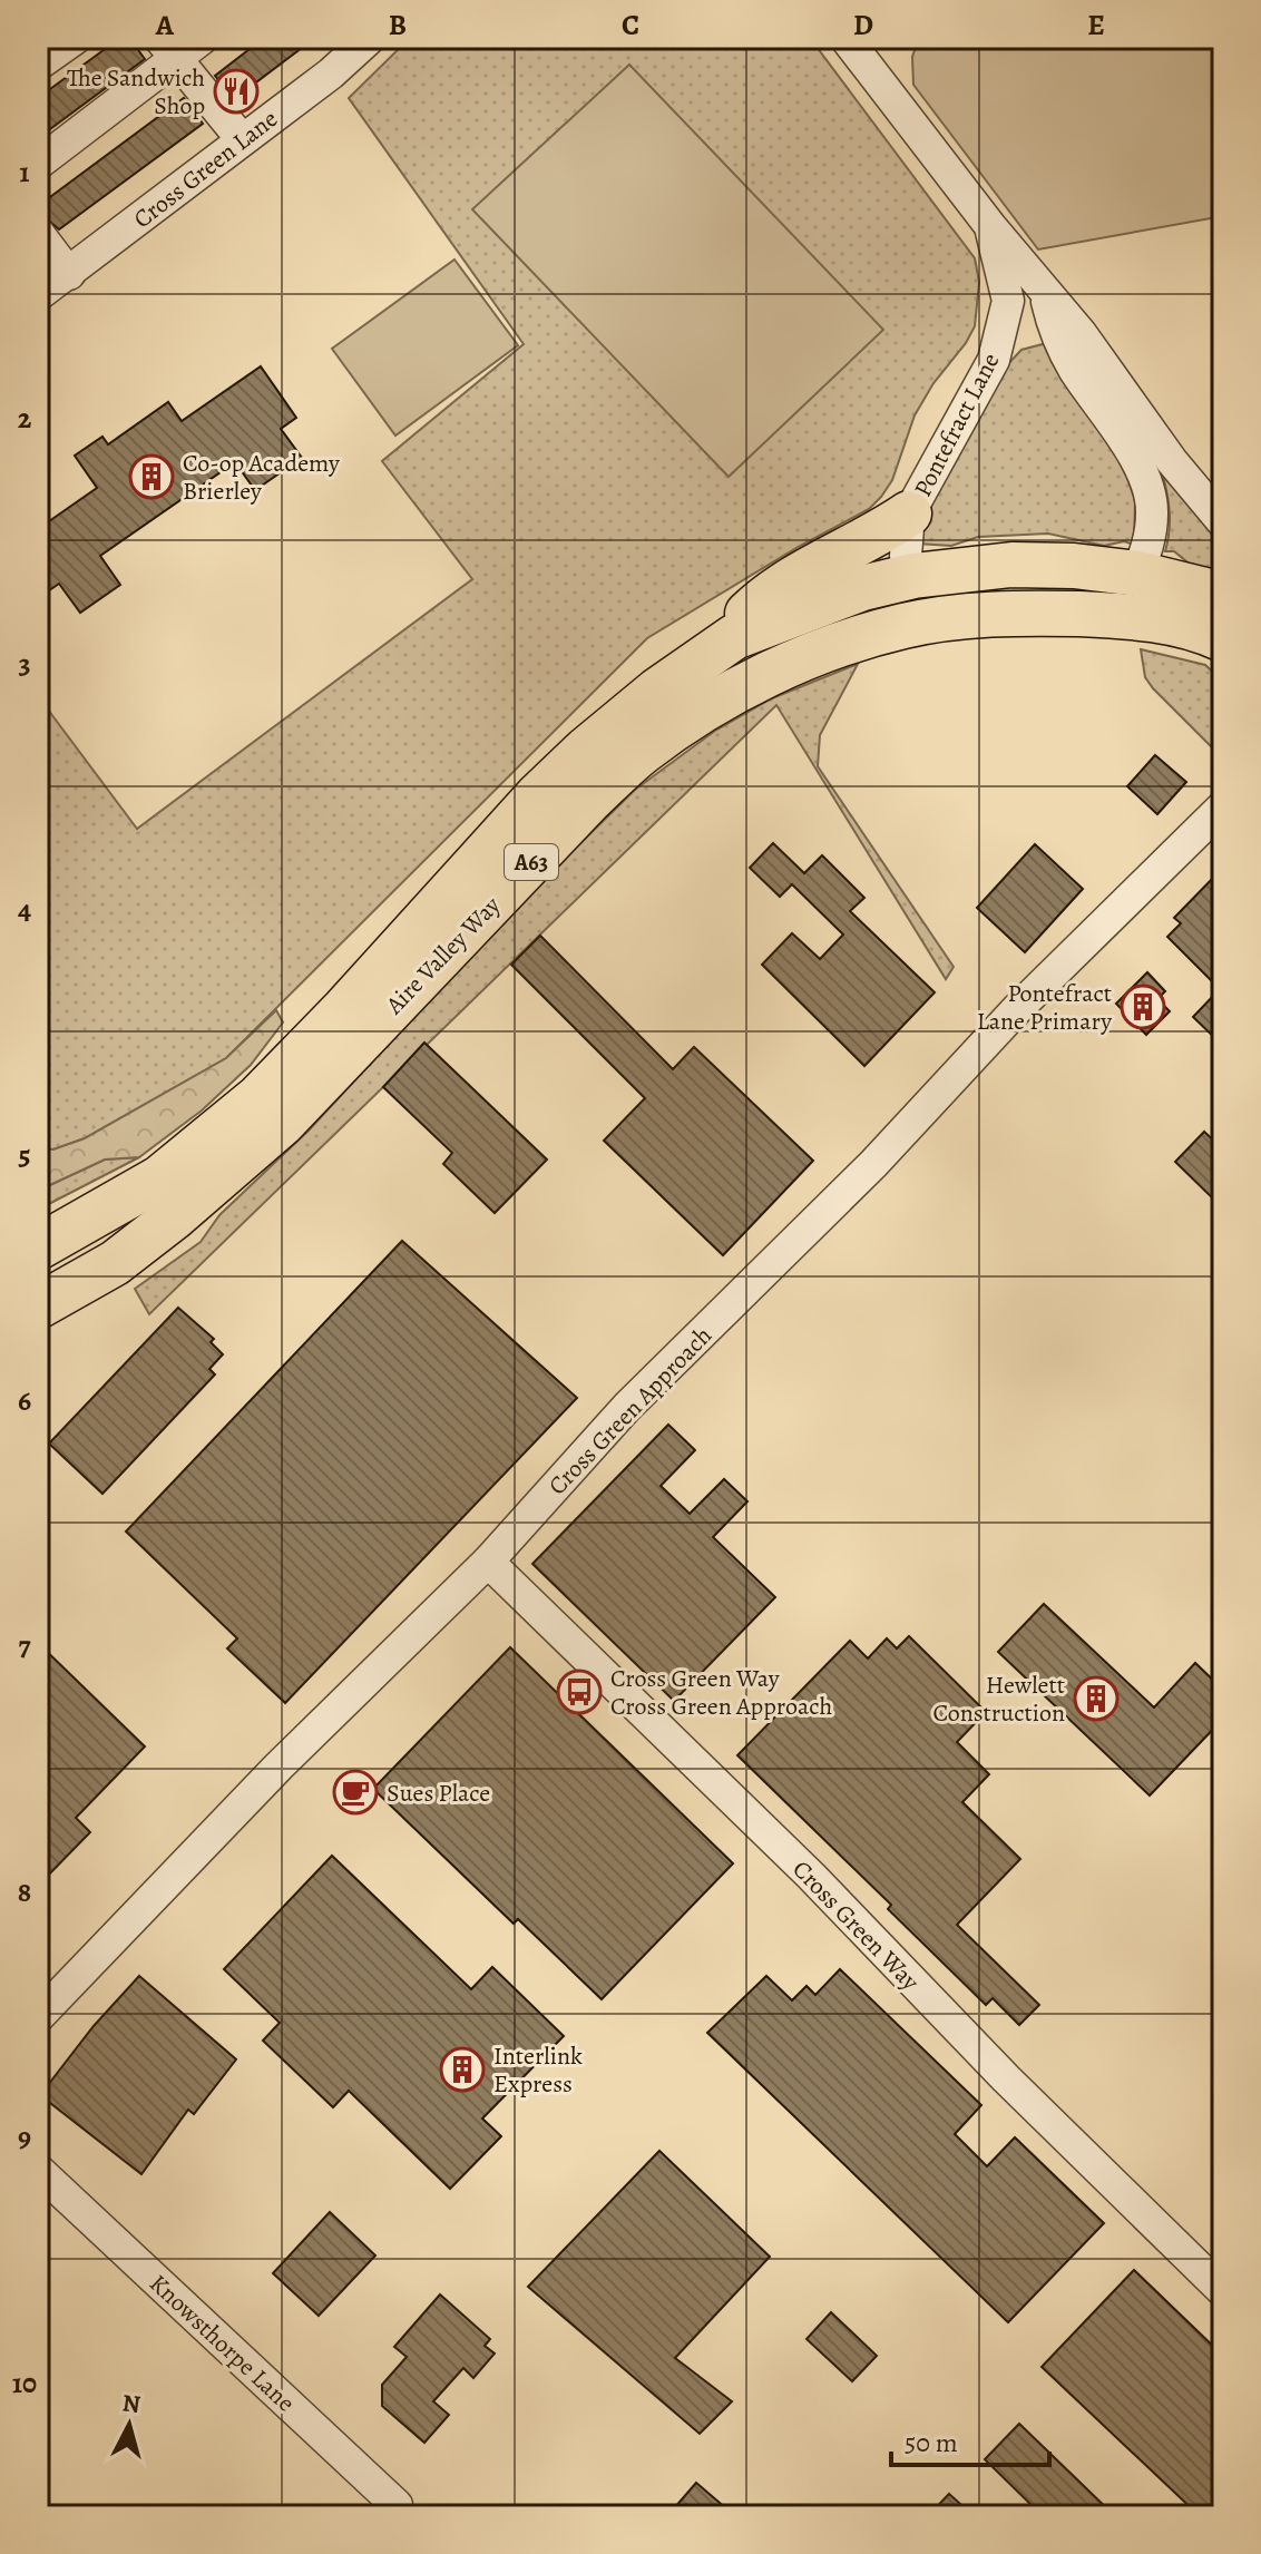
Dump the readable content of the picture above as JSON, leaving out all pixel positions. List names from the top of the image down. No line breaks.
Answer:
{"streets":{"highway":["A63","Aire Valley Way"],"street":["Cross Green Lane","Pontefract Lane","Cross Green Approach","Cross Green Way","Knowsthorpe Lane"]},"crossings":[["Pontefract Lane","A63"],["Pontefract Lane","Aire Valley Way"],["A63","Aire Valley Way"],["Cross Green Approach","Cross Green Way"]],"places":{"restaurant":["The Sandwich Shop"],"building":["Co-op Academy Brierley","Pontefract Lane Primary","Hewlett Construction","Interlink Express"],"bus stop":["Cross Green Way Cross Green Approach"],"cafe":["Sues Place"]},"scale_bar":"50 m","north":"top","grid":{"columns":["A","B","C","D","E"],"rows":["1","2","3","4","5","6","7","8","9","10"]}}
